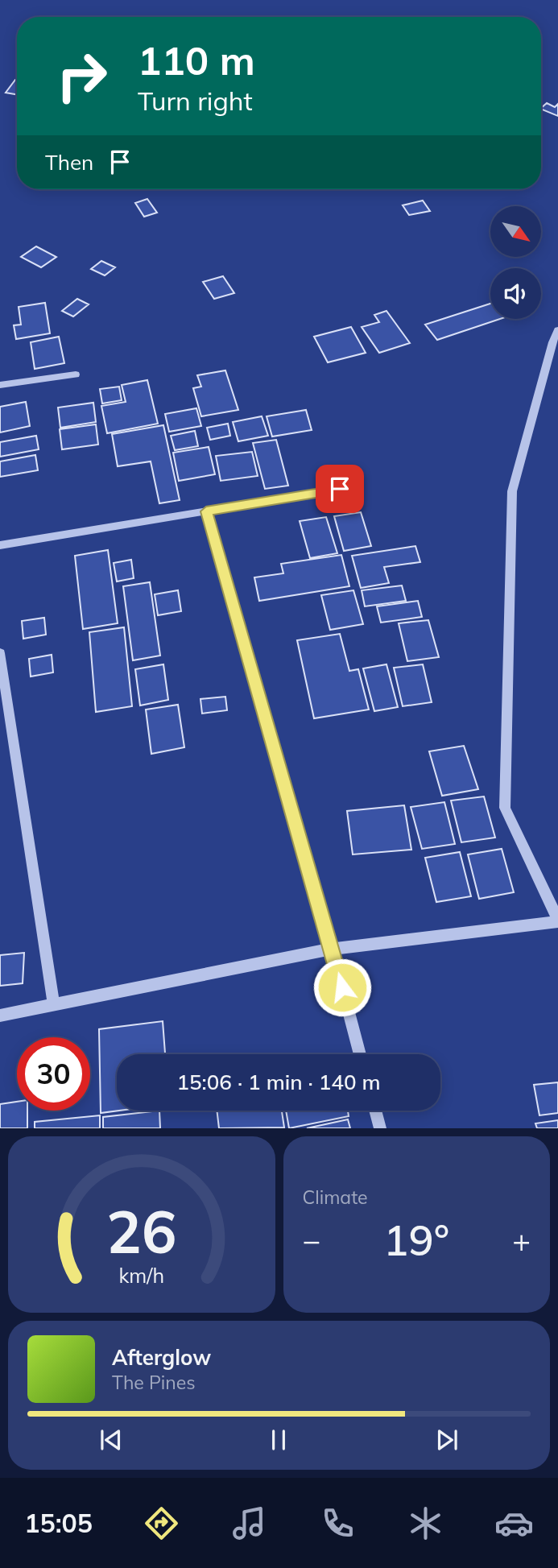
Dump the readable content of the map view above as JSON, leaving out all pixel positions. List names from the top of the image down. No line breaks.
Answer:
{"north":"bottom right","page":{"turn":["110 m","Turn right"],"then":"Then","limit":"30","trip":"15:06 · 1 min · 140 m","tile":"Climate","heat":["−","19°","+"],"song":["Afterglow","The Pines"],"tabs":"15:05","gauge":["26","km/h"]}}
